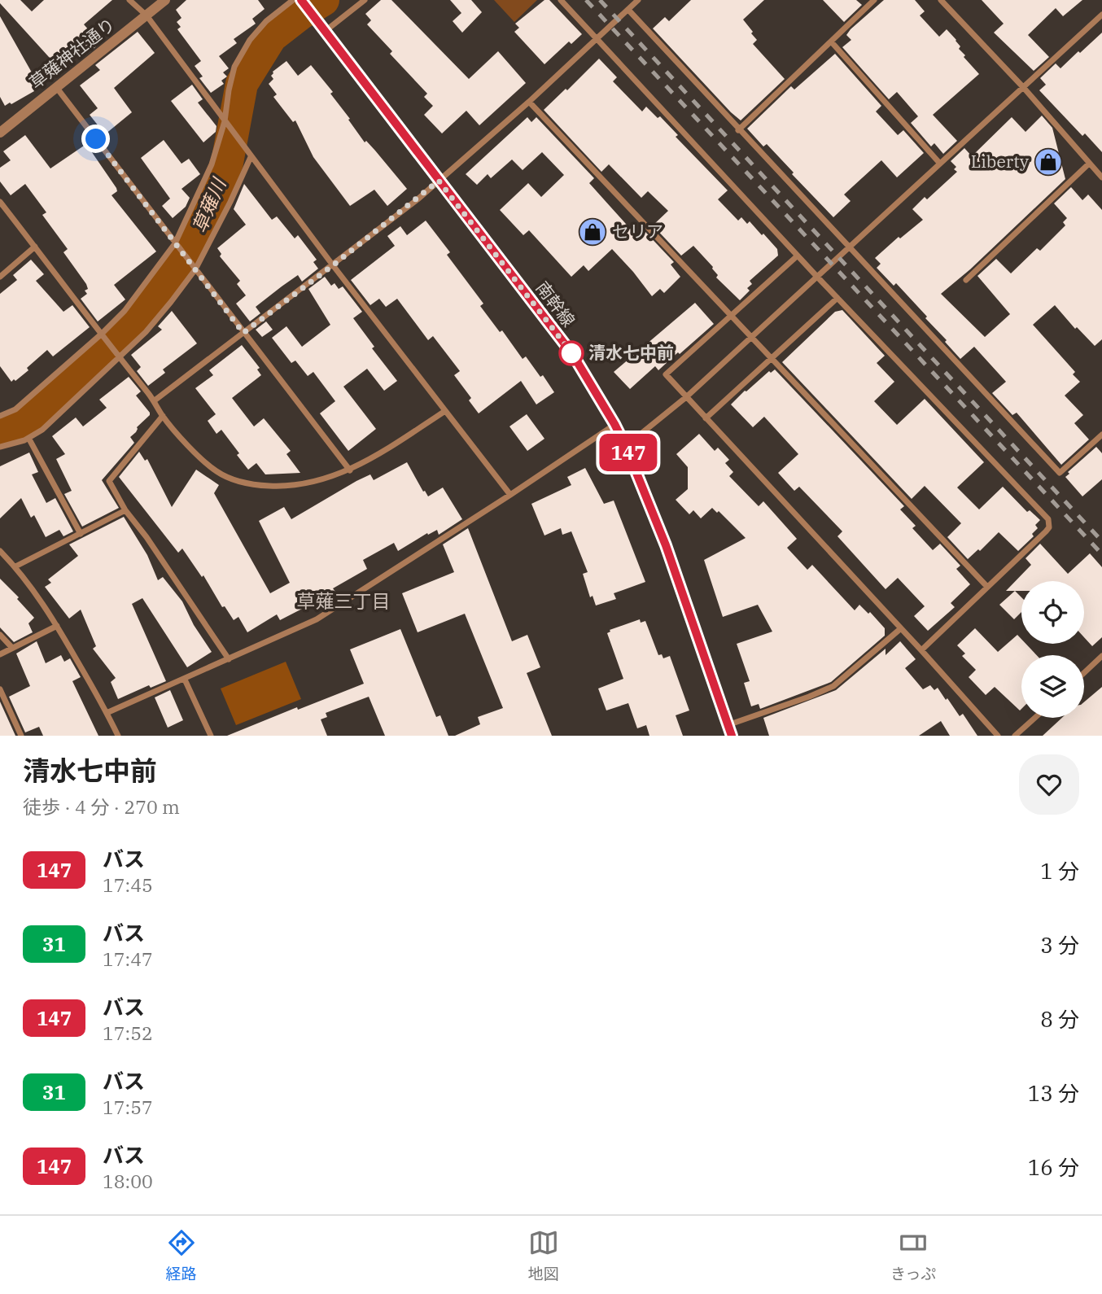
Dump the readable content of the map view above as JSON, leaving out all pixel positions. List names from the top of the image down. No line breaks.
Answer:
{"streets":{"main road":["南幹線"],"street":["草薙神社通り"]},"districts":["草薙三丁目"],"water":["草薙川"],"places":{"shop":["Liberty","セリア"],"other":["清水七中前"]},"lines":["bus line 147"],"page":{"on_map":"147","heading":["清水七中前","徒歩 · 4 分 · 270 m"],"list":[{"mark":"147","name":"バス","note":"17:45","value":"1 分"},{"mark":"31","name":"バス","note":"17:47","value":"3 分"},{"mark":"147","name":"バス","note":"17:52","value":"8 分"},{"mark":"31","name":"バス","note":"17:57","value":"13 分"},{"mark":"147","name":"バス","note":"18:00","value":"16 分"}],"tabs":["経路","地図","きっぷ"]}}
